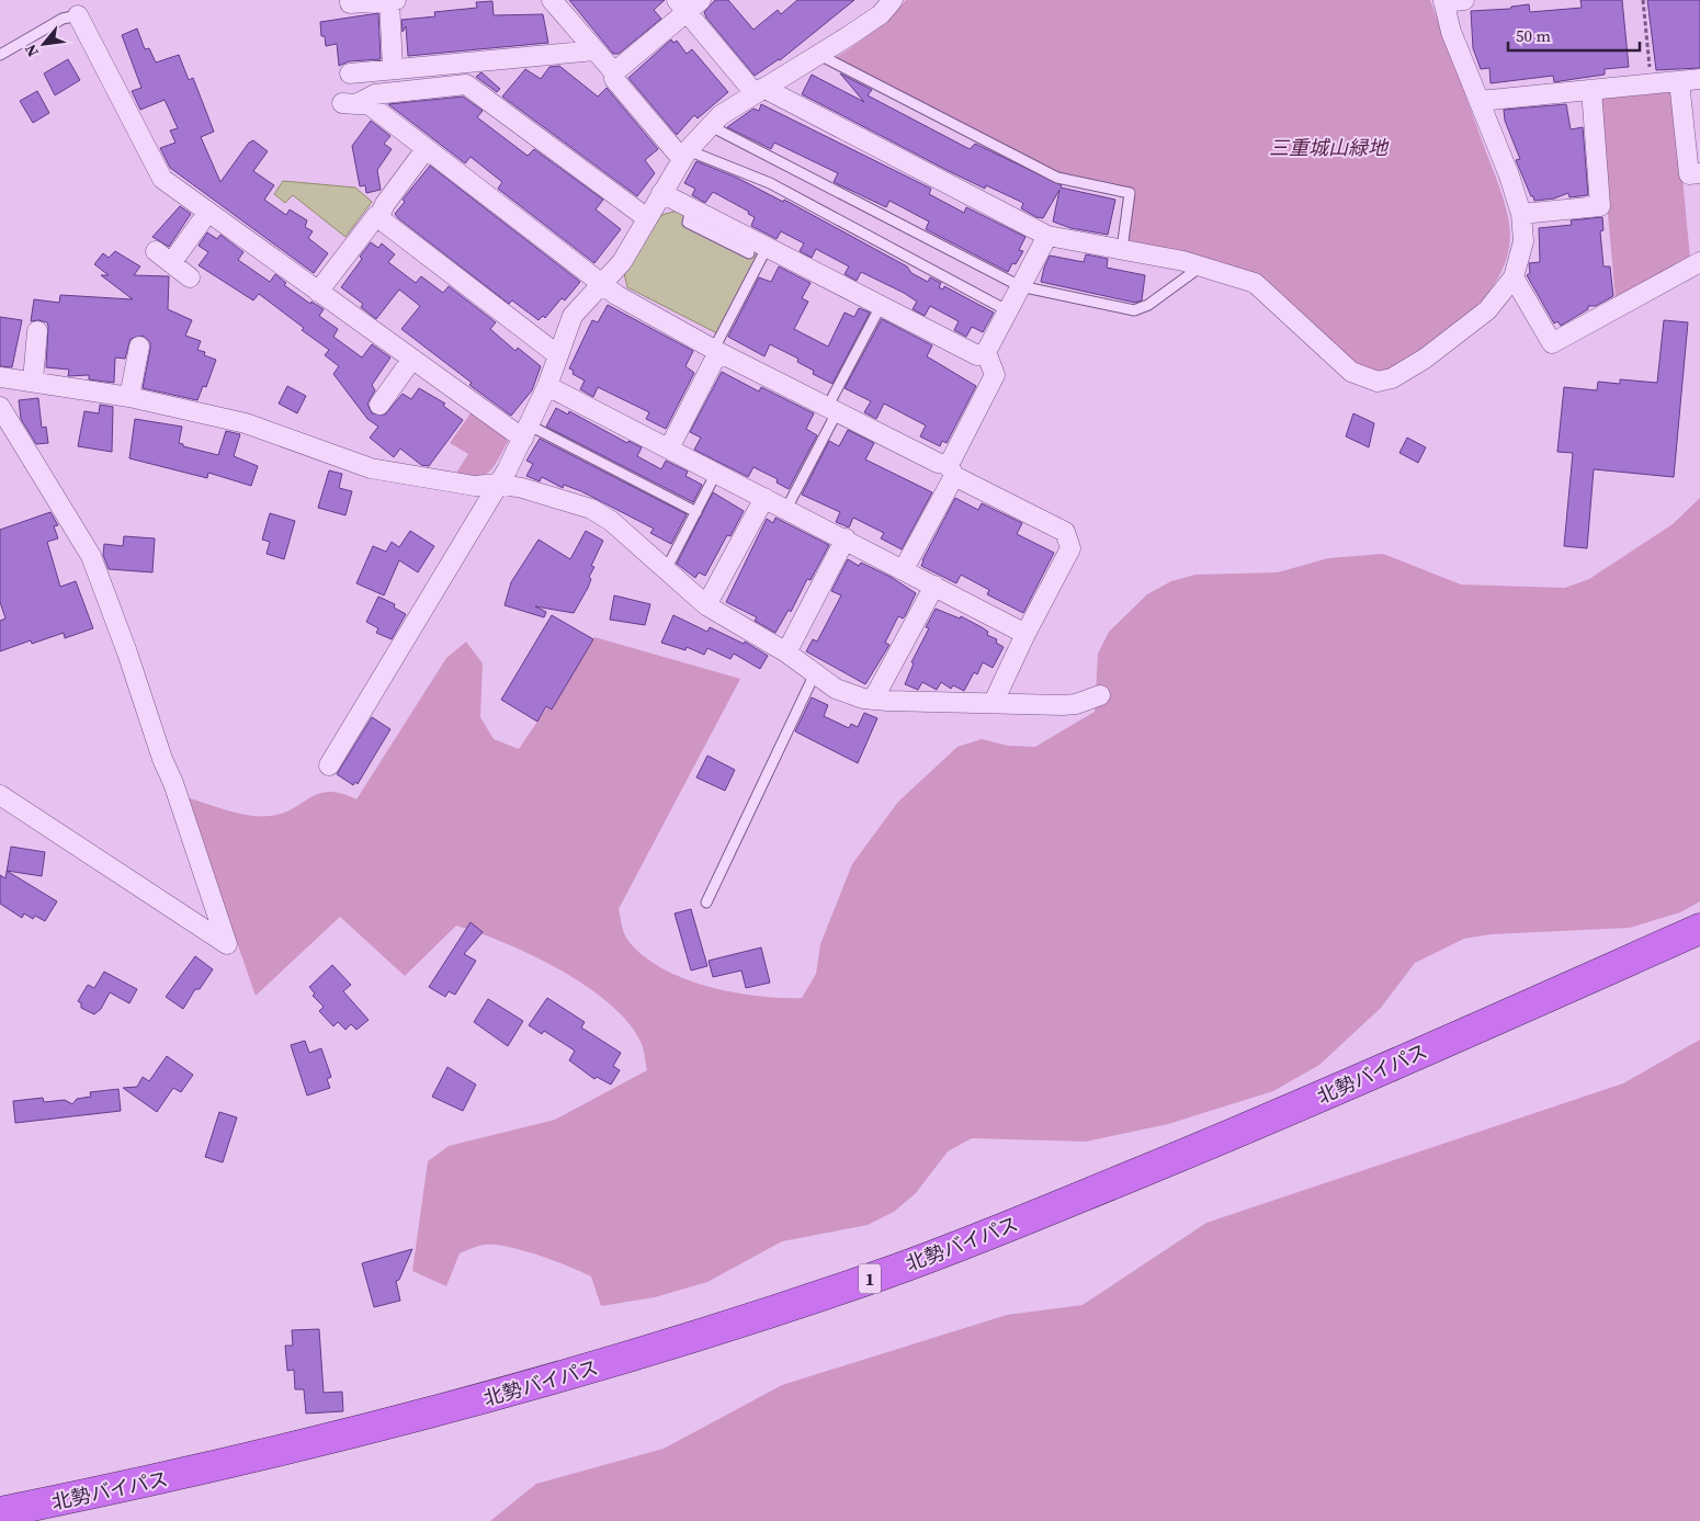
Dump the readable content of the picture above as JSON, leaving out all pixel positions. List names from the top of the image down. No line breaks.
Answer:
{"streets":{"highway":["北勢バイパス","1"]},"parks":["三重城山緑地"],"scale_bar":"50 m","north":"bottom left"}
